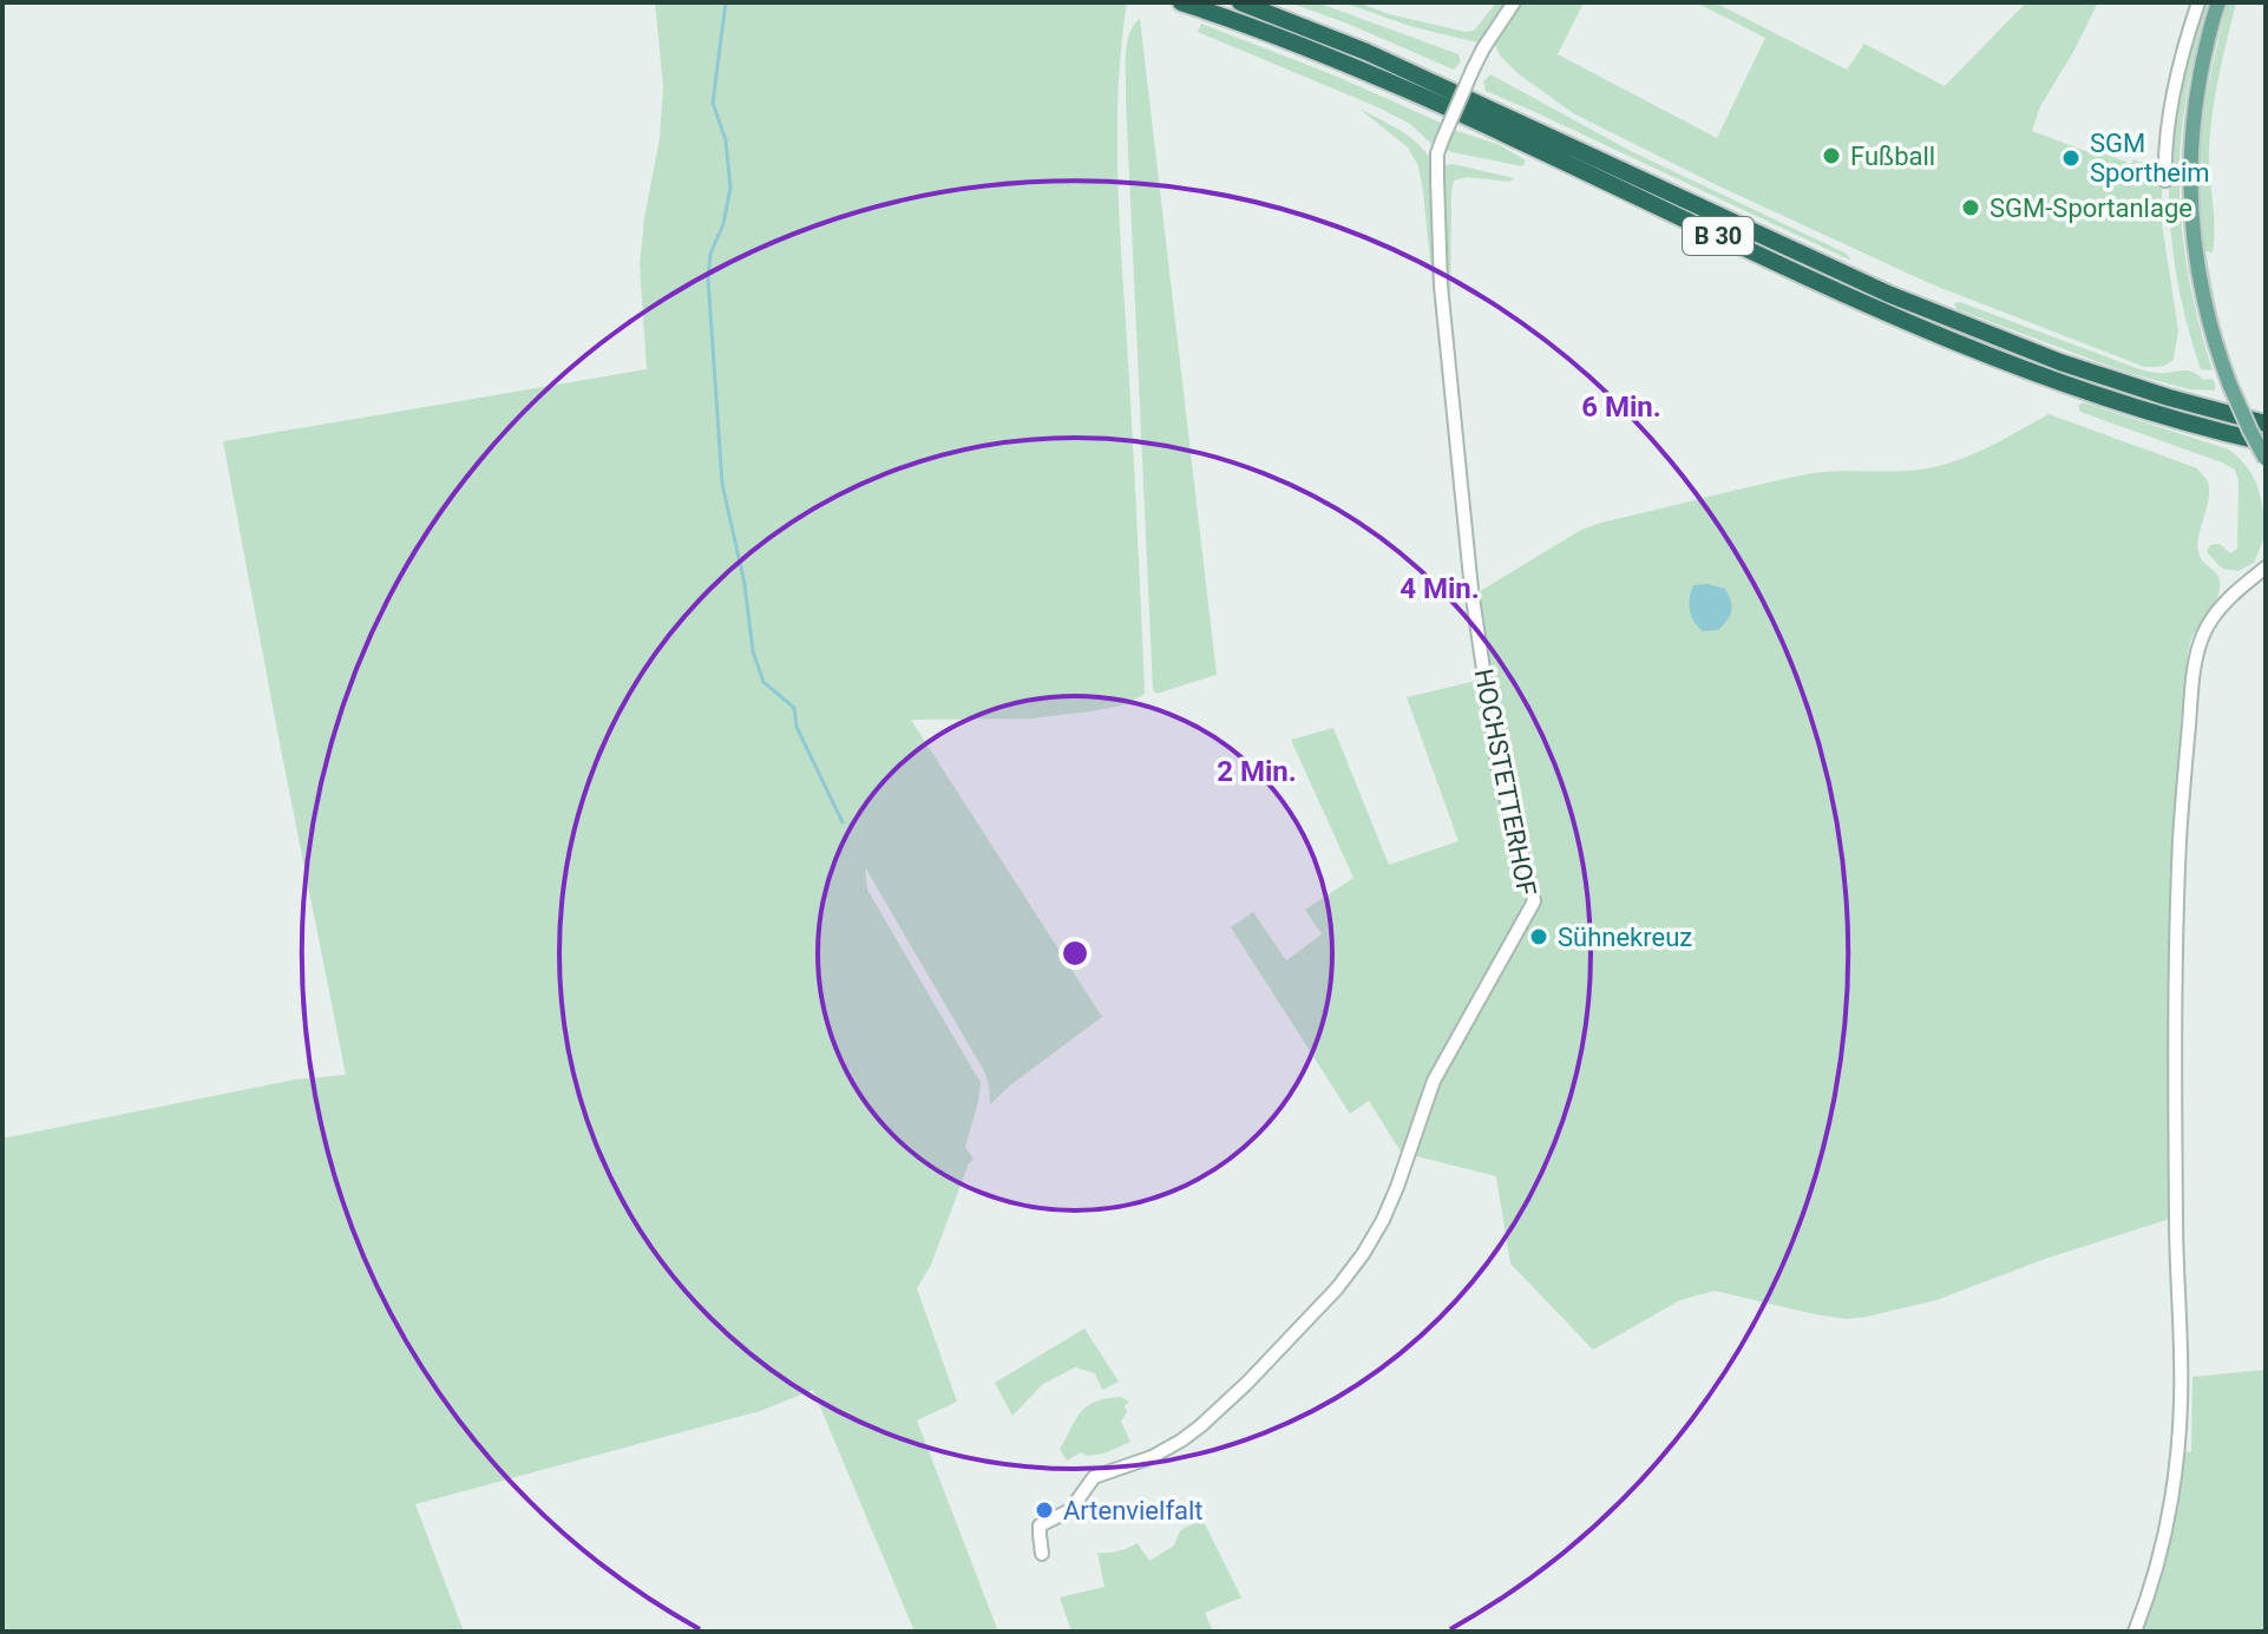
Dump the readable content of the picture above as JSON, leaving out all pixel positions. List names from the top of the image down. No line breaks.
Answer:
{"streets":{"highway":["B 30"],"street":["HOCHSTETTERHOF"]},"places":["Fußball","SGM Sportheim","SGM-Sportanlage","Sühnekreuz","Artenvielfalt"],"rings":["6 Min.","4 Min.","2 Min."]}
